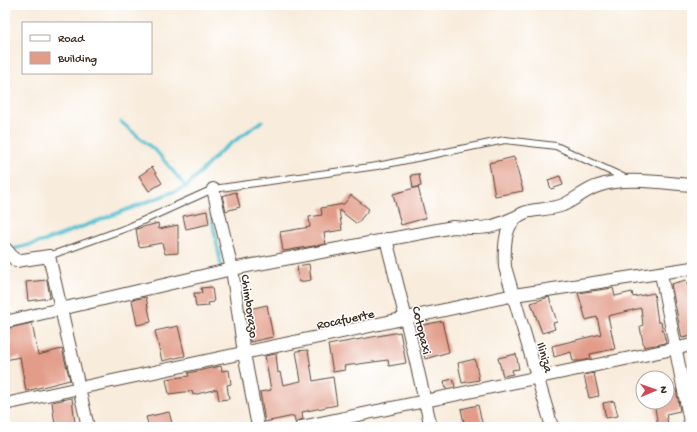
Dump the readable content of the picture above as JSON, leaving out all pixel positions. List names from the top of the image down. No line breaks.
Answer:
{"streets":{"street":["Chimborazo","Rocafuerte","Cotopaxi","Iliniza"]},"crossings":[["Chimborazo","Rocafuerte"],["Rocafuerte","Cotopaxi"],["Rocafuerte","Iliniza"]],"legend":["Road","Building"],"north":"right"}
